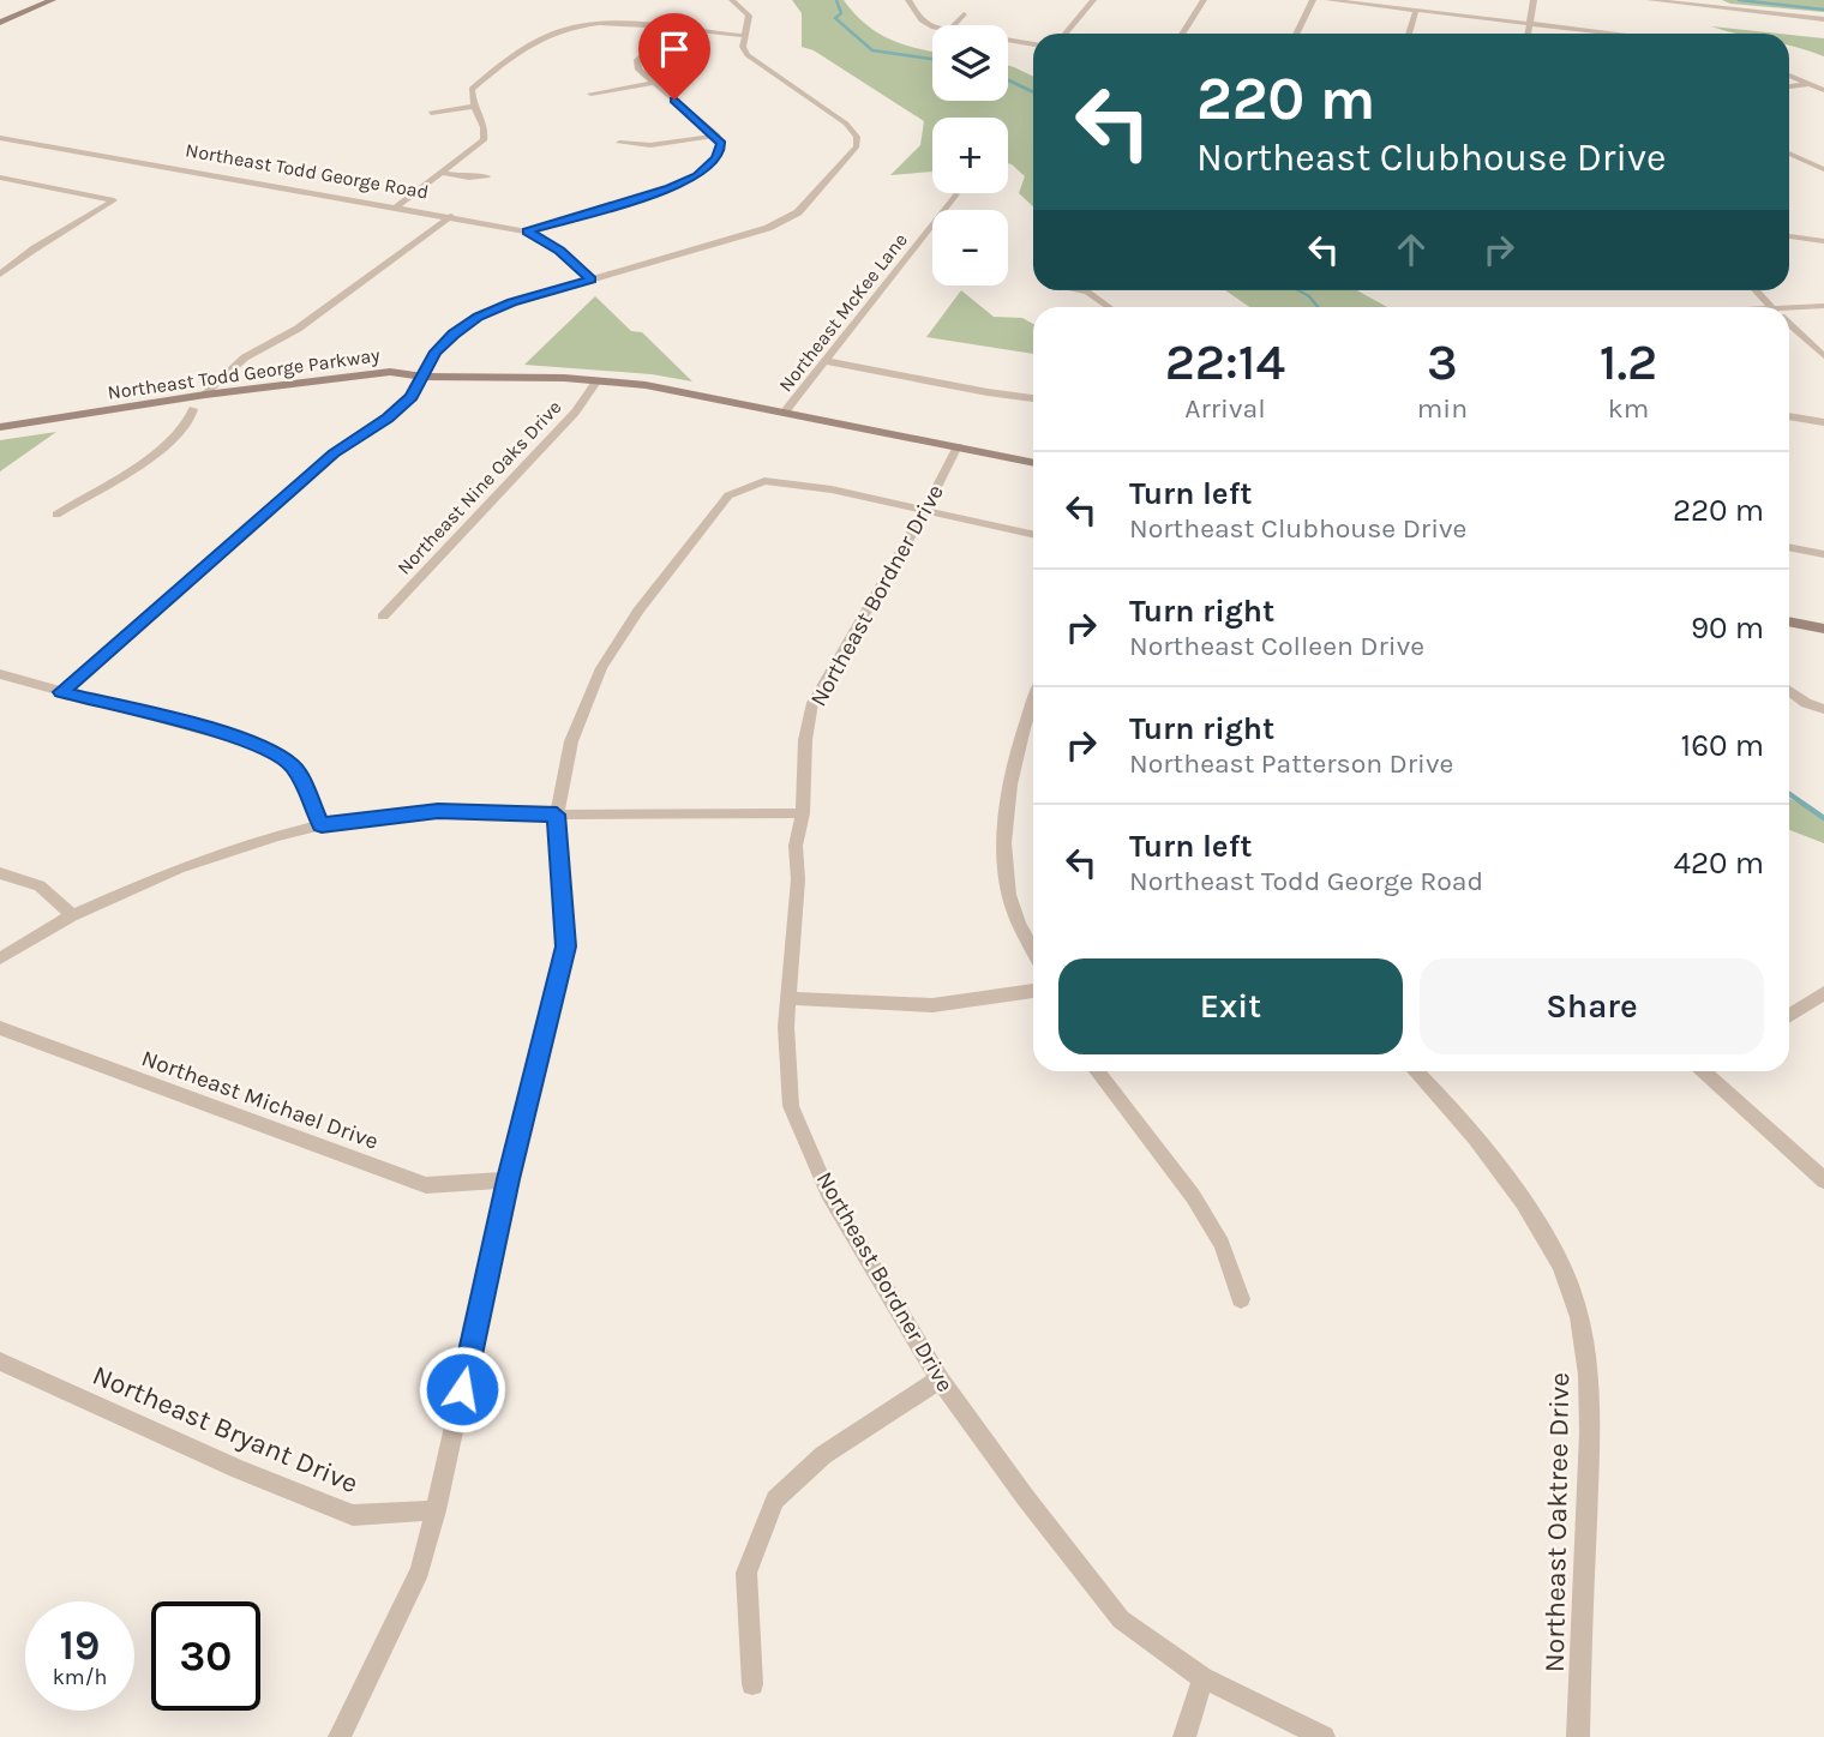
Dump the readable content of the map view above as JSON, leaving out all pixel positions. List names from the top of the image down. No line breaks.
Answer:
{"streets":{"main road":["Northeast Todd George Parkway"],"street":["Northeast Todd George Road","Northeast McKee Lane","Northeast Nine Oaks Drive","Northeast Bordner Drive","Northeast Michael Drive","Northeast Bryant Drive","Northeast Oaktree Drive"]},"crossings":[["Northeast McKee Lane","Northeast Todd George Parkway"],["Northeast Todd George Parkway","Northeast Nine Oaks Drive"]],"page":{"map_buttons":["+","−"],"turn":["220 m","Northeast Clubhouse Drive"],"eta":["22:14","Arrival","3","min","1.2","km"],"list":[{"name":"Turn left","note":"Northeast Clubhouse Drive","value":"220 m"},{"name":"Turn right","note":"Northeast Colleen Drive","value":"90 m"},{"name":"Turn right","note":"Northeast Patterson Drive","value":"160 m"},{"name":"Turn left","note":"Northeast Todd George Road","value":"420 m"}],"buttons":["Exit","Share"],"speed":"19 km/h","limit":"30"}}
